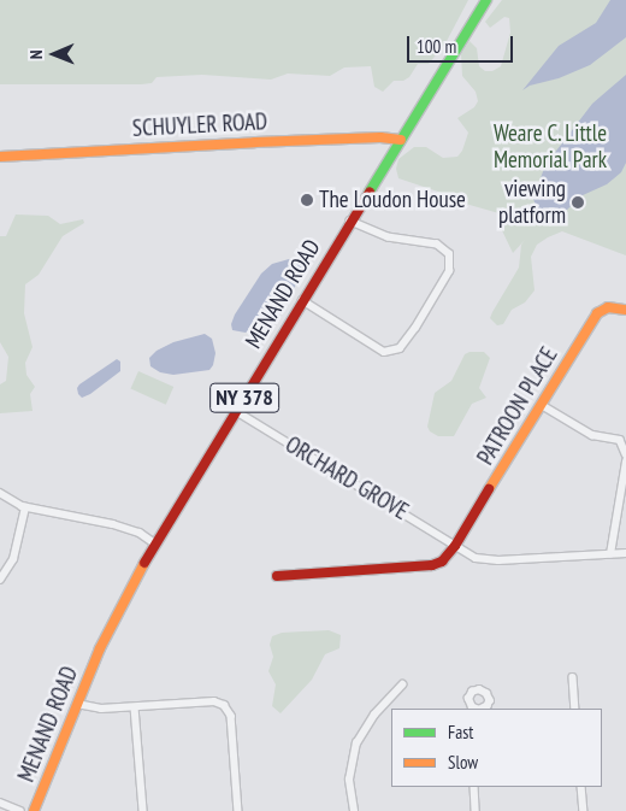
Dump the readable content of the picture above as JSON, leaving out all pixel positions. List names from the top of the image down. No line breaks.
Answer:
{"streets":{"main road":["SCHUYLER ROAD","MENAND ROAD","NY 378","PATROON PLACE"],"street":["ORCHARD GROVE"]},"crossings":[["SCHUYLER ROAD","MENAND ROAD"],["MENAND ROAD","ORCHARD GROVE"],["PATROON PLACE","ORCHARD GROVE"]],"parks":["Weare C. Little Memorial Park"],"places":["The Loudon House","viewing platform"],"legend":["Fast","Slow"],"scale_bar":"100 m","north":"left"}
